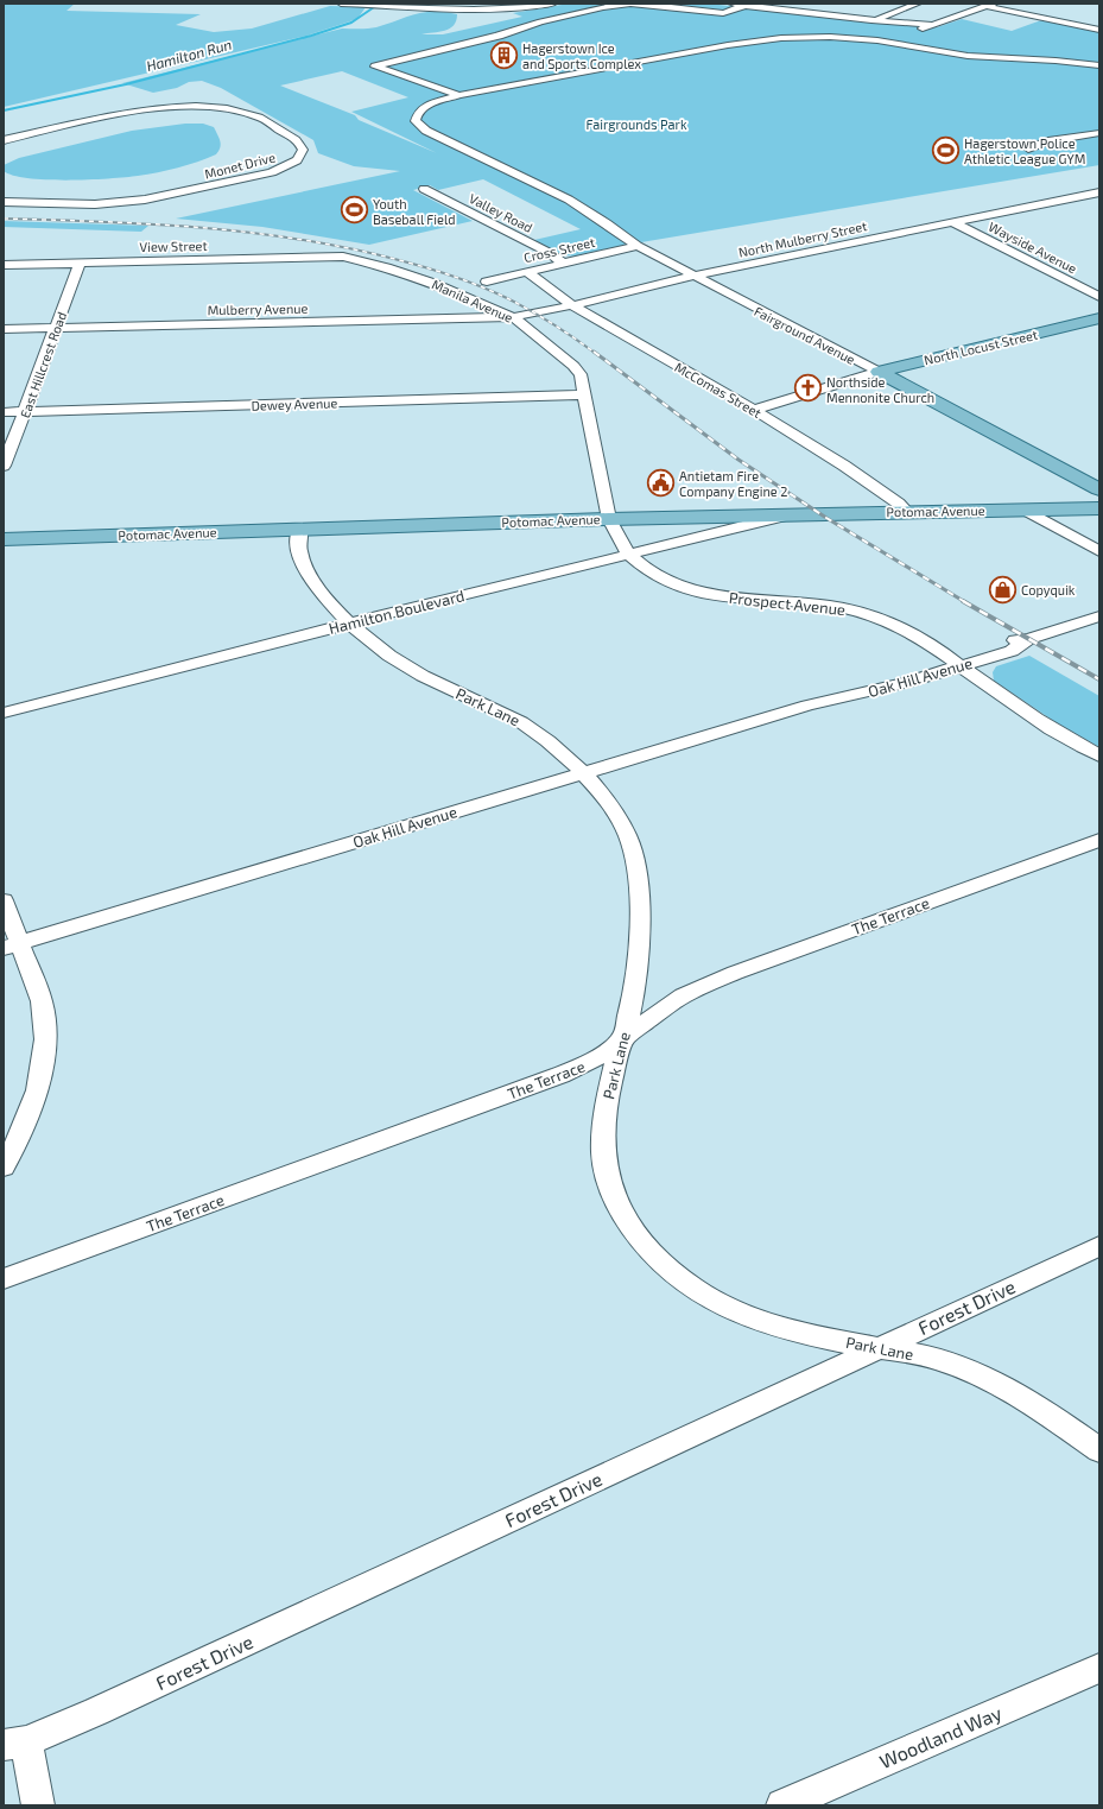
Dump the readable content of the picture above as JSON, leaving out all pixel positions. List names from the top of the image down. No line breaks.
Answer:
{"streets":{"main road":["Fairground Avenue","North Locust Street","Potomac Avenue"],"street":["Monet Drive","Valley Road","North Mulberry Street","View Street","Wayside Avenue","Cross Street","Manila Avenue","Mulberry Avenue","East Hillcrest Road","McComas Street","Dewey Avenue","Prospect Avenue","Hamilton Boulevard","Oak Hill Avenue","Park Lane","The Terrace","Forest Drive","Woodland Way"]},"crossings":[["Valley Road","Cross Street"],["North Mulberry Street","Wayside Avenue"],["North Mulberry Street","Manila Avenue"],["North Mulberry Street","Mulberry Avenue"],["North Mulberry Street","Fairground Avenue"],["North Mulberry Street","McComas Street"],["View Street","Manila Avenue"],["View Street","East Hillcrest Road"],["Cross Street","Fairground Avenue"],["Cross Street","McComas Street"],["Manila Avenue","Mulberry Avenue"],["Manila Avenue","Dewey Avenue"],["Manila Avenue","Potomac Avenue"],["Manila Avenue","Prospect Avenue"],["Mulberry Avenue","East Hillcrest Road"],["Fairground Avenue","North Locust Street"],["North Locust Street","McComas Street"],["East Hillcrest Road","Dewey Avenue"],["McComas Street","Potomac Avenue"],["Potomac Avenue","Prospect Avenue"],["Potomac Avenue","Hamilton Boulevard"],["Potomac Avenue","Park Lane"],["Prospect Avenue","Hamilton Boulevard"],["Prospect Avenue","Oak Hill Avenue"],["Hamilton Boulevard","Park Lane"],["Oak Hill Avenue","Park Lane"],["Park Lane","The Terrace"],["Park Lane","Forest Drive"]],"water":["Hamilton Run"],"parks":["Fairgrounds Park"],"places":{"building":["Hagerstown Ice and Sports Complex"],"sports":["Hagerstown Police Athletic League GYM","Youth Baseball Field"],"church":["Northside Mennonite Church"],"public building":["Antietam Fire Company Engine 2"],"shop":["Copyquik"]}}
